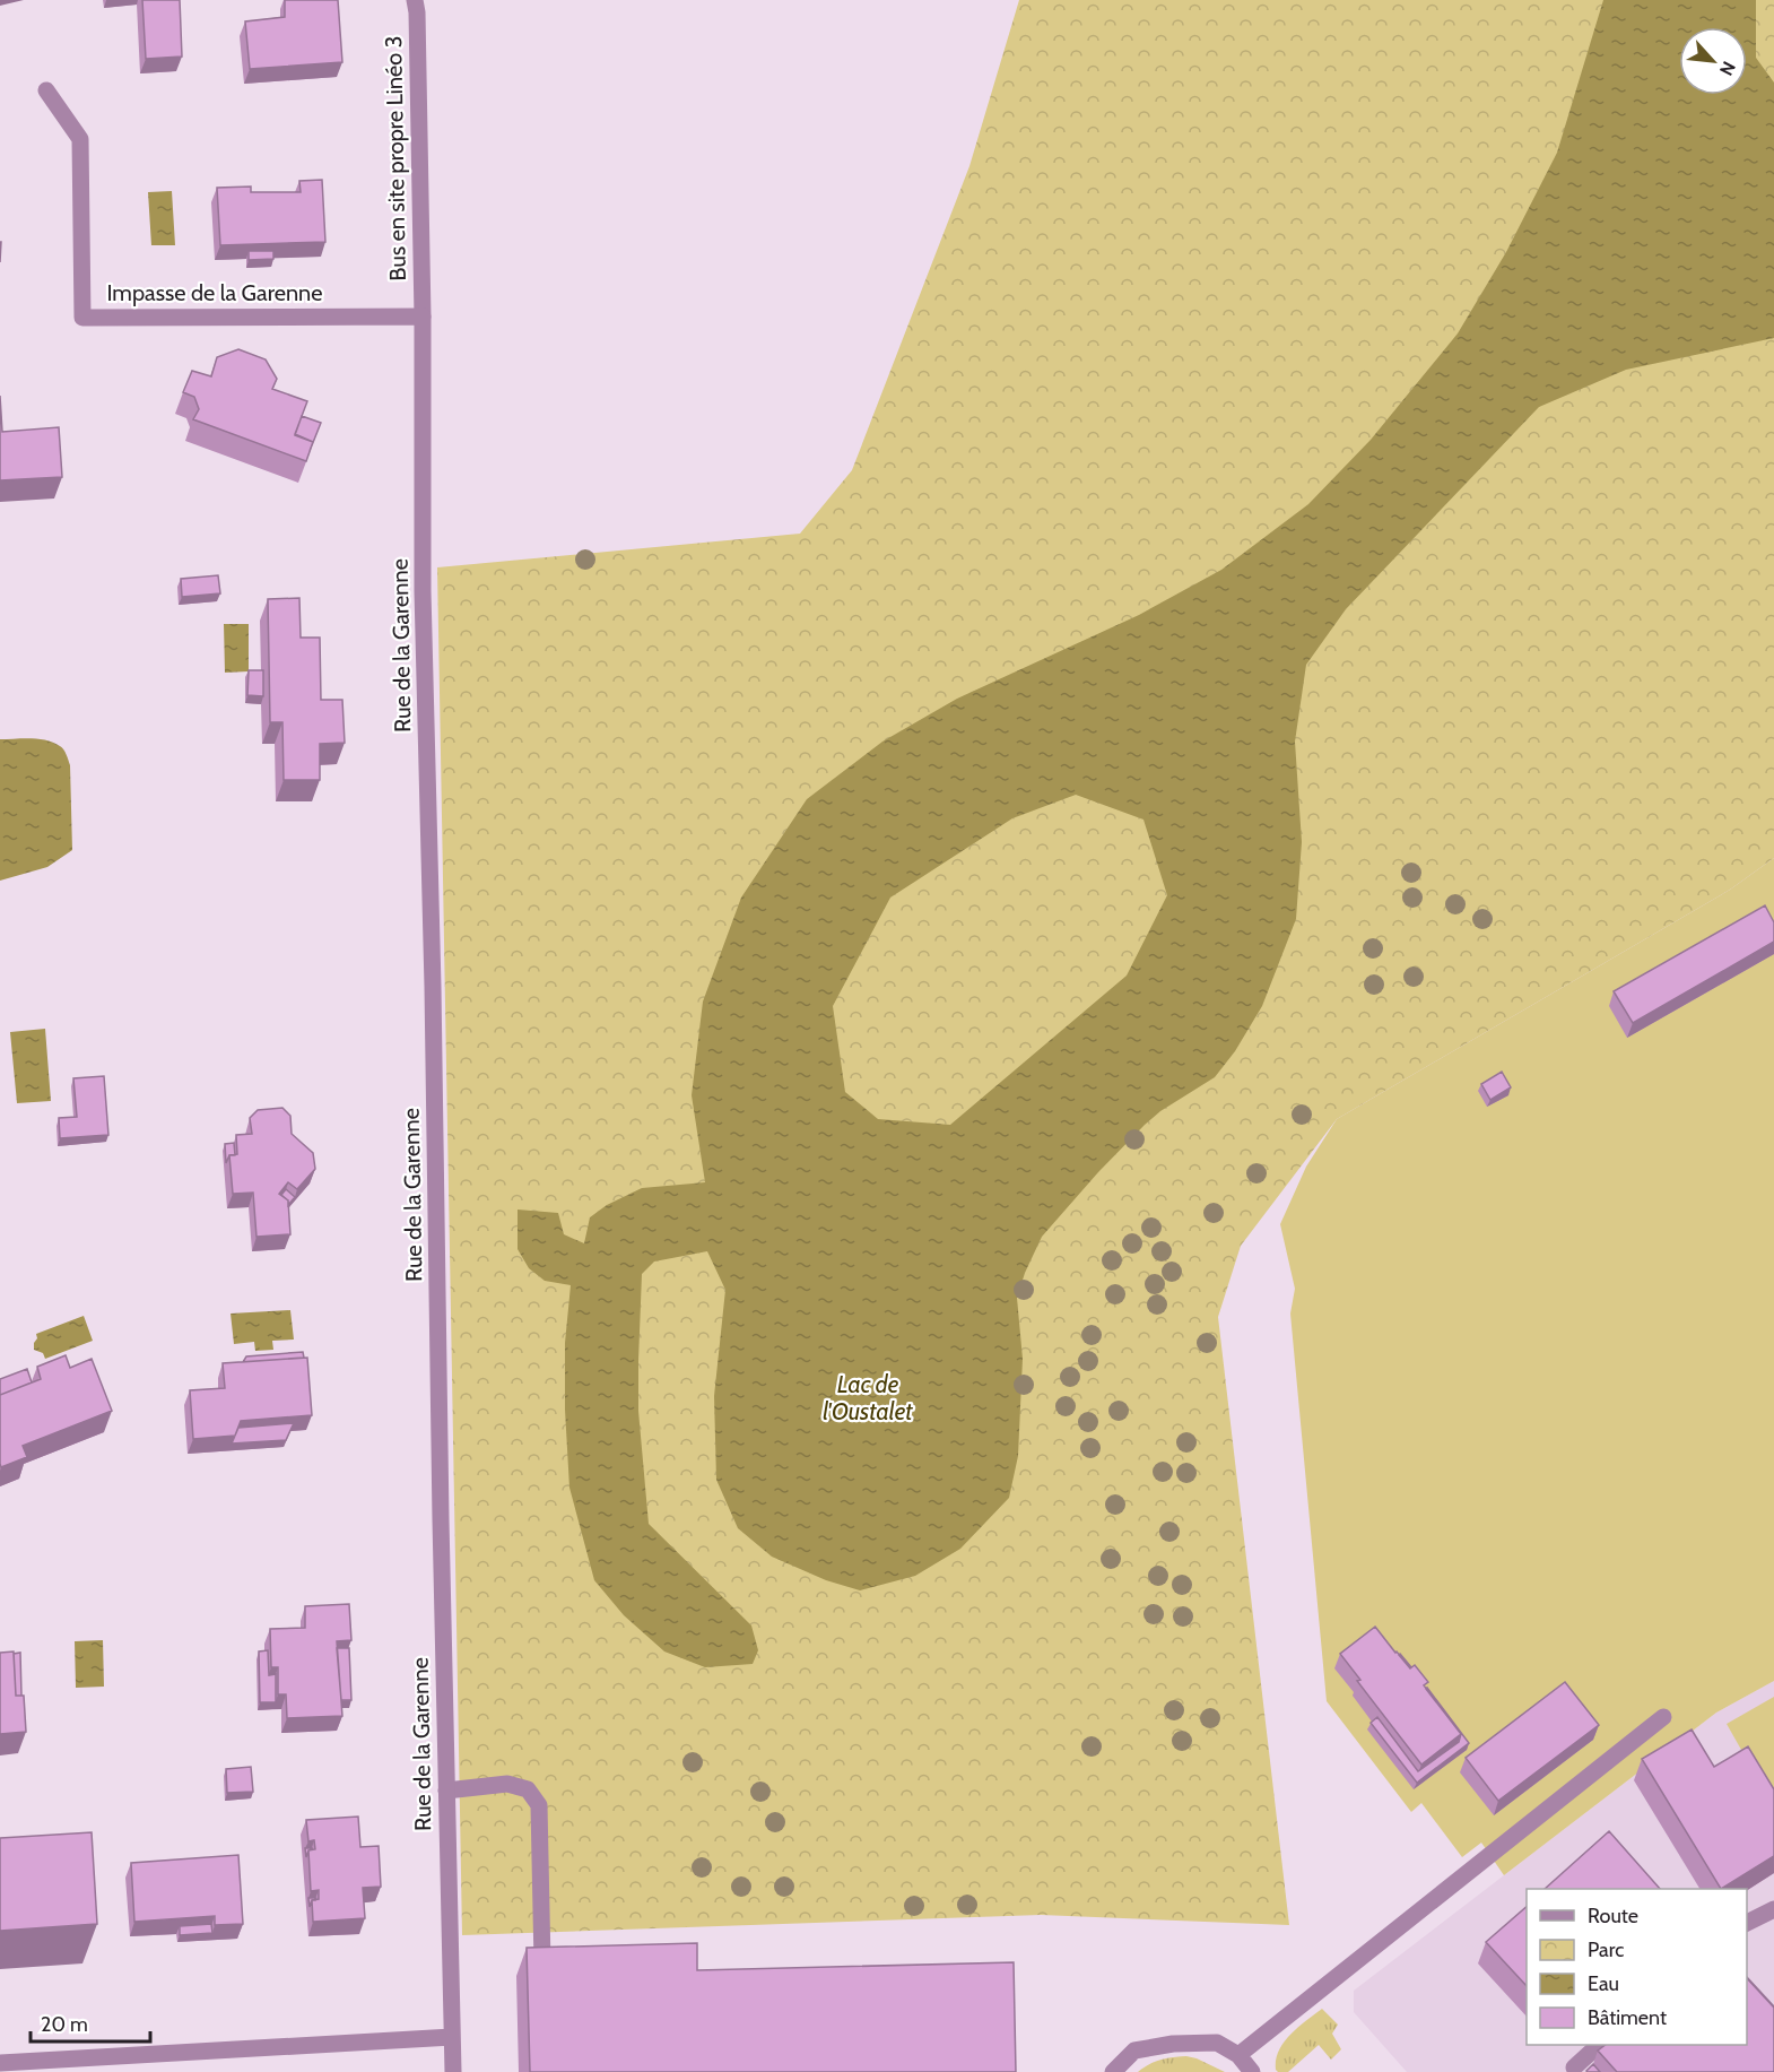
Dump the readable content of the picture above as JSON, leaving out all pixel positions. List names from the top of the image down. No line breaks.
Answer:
{"streets":{"street":["Bus en site propre Linéo 3","Impasse de la Garenne","Rue de la Garenne"]},"crossings":[["Bus en site propre Linéo 3","Impasse de la Garenne"],["Bus en site propre Linéo 3","Rue de la Garenne"],["Impasse de la Garenne","Rue de la Garenne"]],"water":["Lac de l'Oustalet"],"legend":["Route","Parc","Eau","Bâtiment"],"scale_bar":"20 m","north":"bottom right"}
